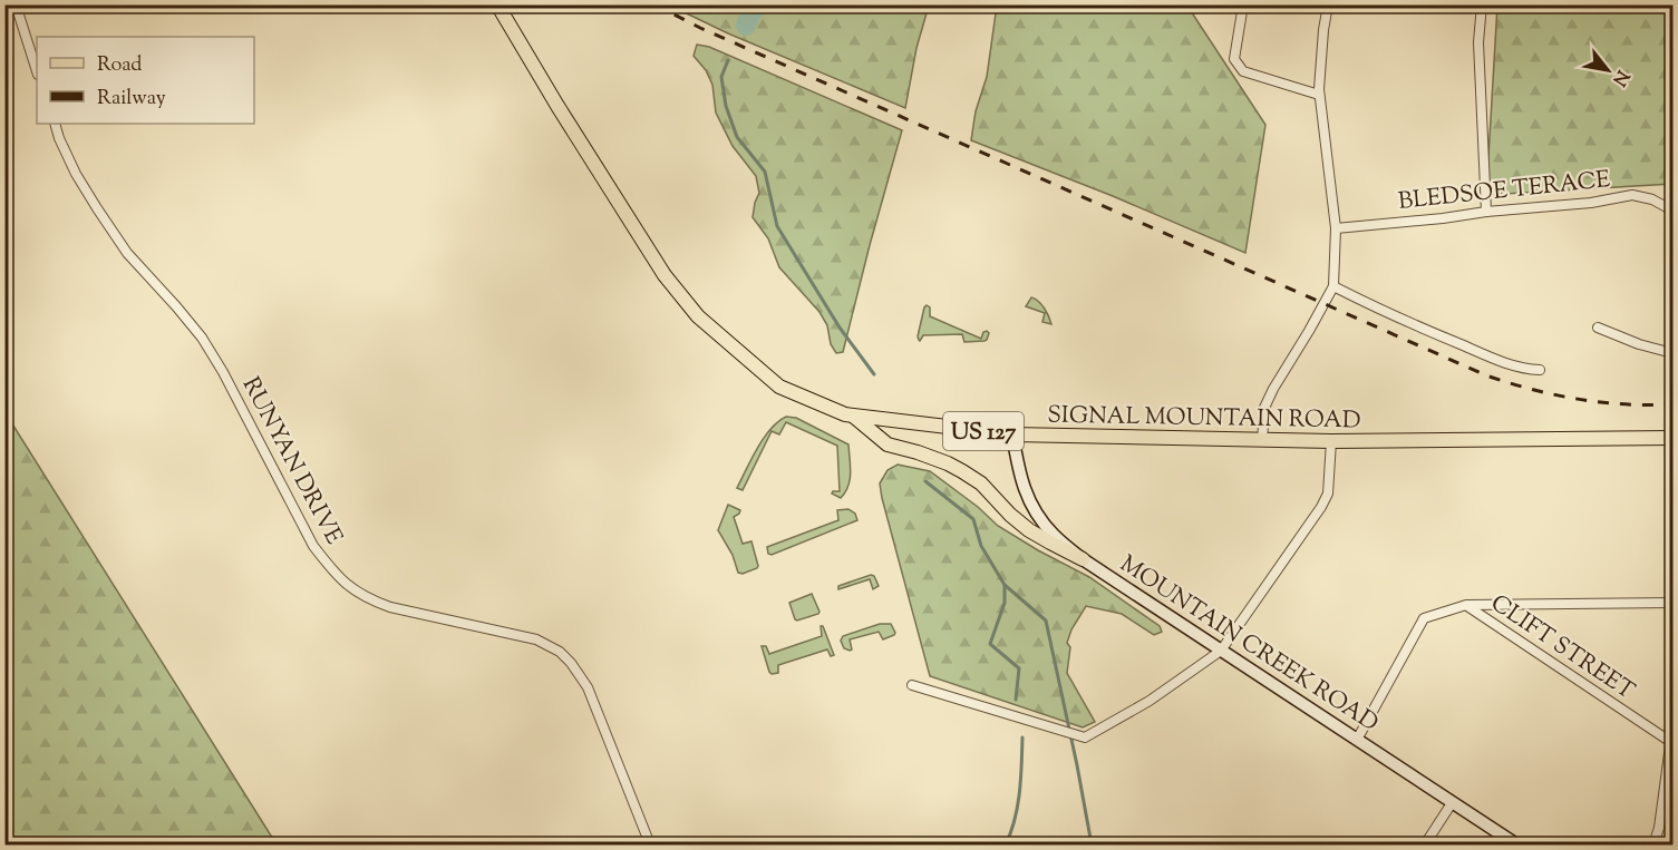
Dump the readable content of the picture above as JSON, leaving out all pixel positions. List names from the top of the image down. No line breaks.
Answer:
{"streets":{"main road":["SIGNAL MOUNTAIN ROAD","US 127","MOUNTAIN CREEK ROAD"],"street":["BLEDSOE TERACE","RUNYAN DRIVE","CLIFT STREET"]},"crossings":[["SIGNAL MOUNTAIN ROAD","MOUNTAIN CREEK ROAD"]],"legend":["Road","Railway"],"north":"bottom right"}
